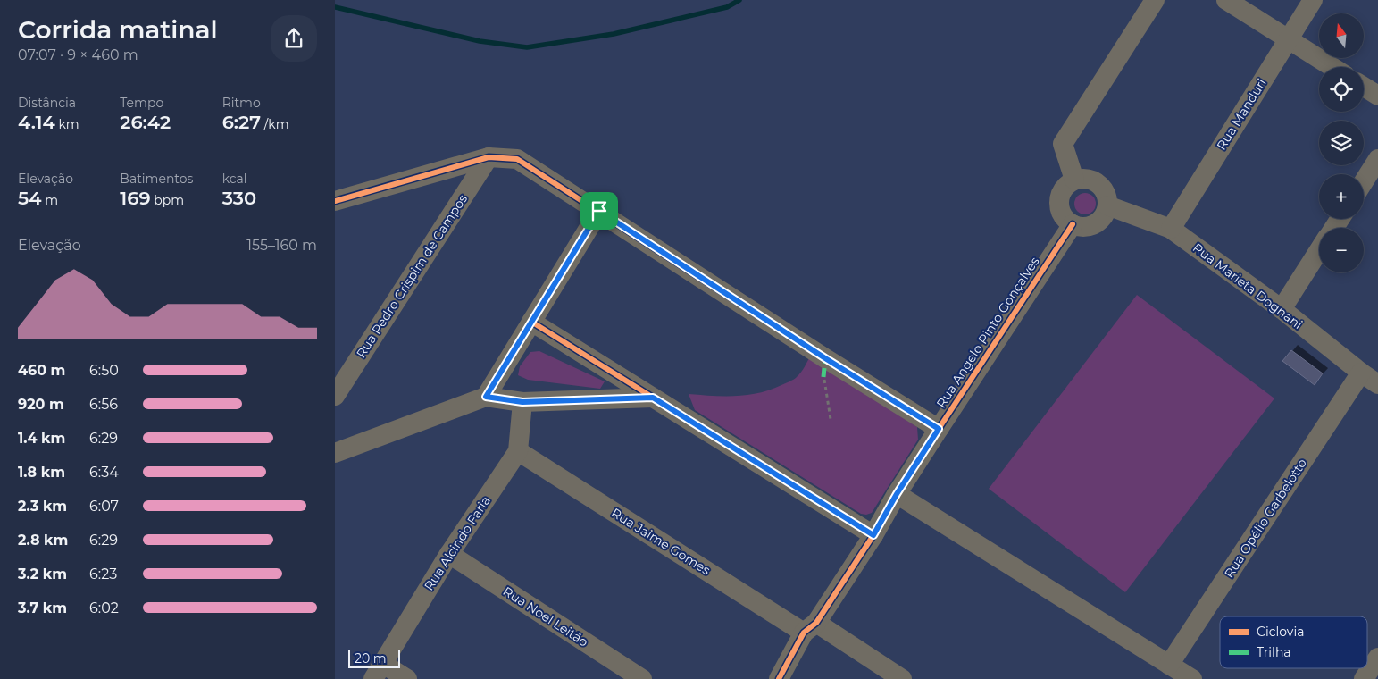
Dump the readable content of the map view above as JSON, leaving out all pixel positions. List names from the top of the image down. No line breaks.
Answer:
{"streets":{"street":["Rua Manduri","Rua Pedro Crispim de Campos","Rua Marieta Dognani","Rua Angelo Pinto Gonçalves","Rua Opélio Garbelotto","Rua Jaime Gomes","Rua Alcindo Faria","Rua Noel Leitão"]},"crossings":[["Rua Manduri","Rua Marieta Dognani"],["Rua Marieta Dognani","Rua Angelo Pinto Gonçalves"],["Rua Marieta Dognani","Rua Opélio Garbelotto"],["Rua Angelo Pinto Gonçalves","Rua Jaime Gomes"],["Rua Jaime Gomes","Rua Alcindo Faria"],["Rua Alcindo Faria","Rua Noel Leitão"]],"legend":["Ciclovia","Trilha"],"scale_bar":"20 m","north":"top","page":{"heading":["Corrida matinal","07:07 · 9 × 460 m"],"map_buttons":["+","−"],"stats":[["Distância","4.14 km"],["Tempo","26:42"],["Ritmo","6:27 /km"],["Elevação","54 m"],["Batimentos","169 bpm"],["kcal","330"]],"chart":["Elevação","155–160 m"],"list":[{"name":"460 m","note":"6:50"},{"name":"920 m","note":"6:56"},{"name":"1.4 km","note":"6:29"},{"name":"1.8 km","note":"6:34"},{"name":"2.3 km","note":"6:07"},{"name":"2.8 km","note":"6:29"},{"name":"3.2 km","note":"6:23"},{"name":"3.7 km","note":"6:02"}],"scale":"20 m"}}
